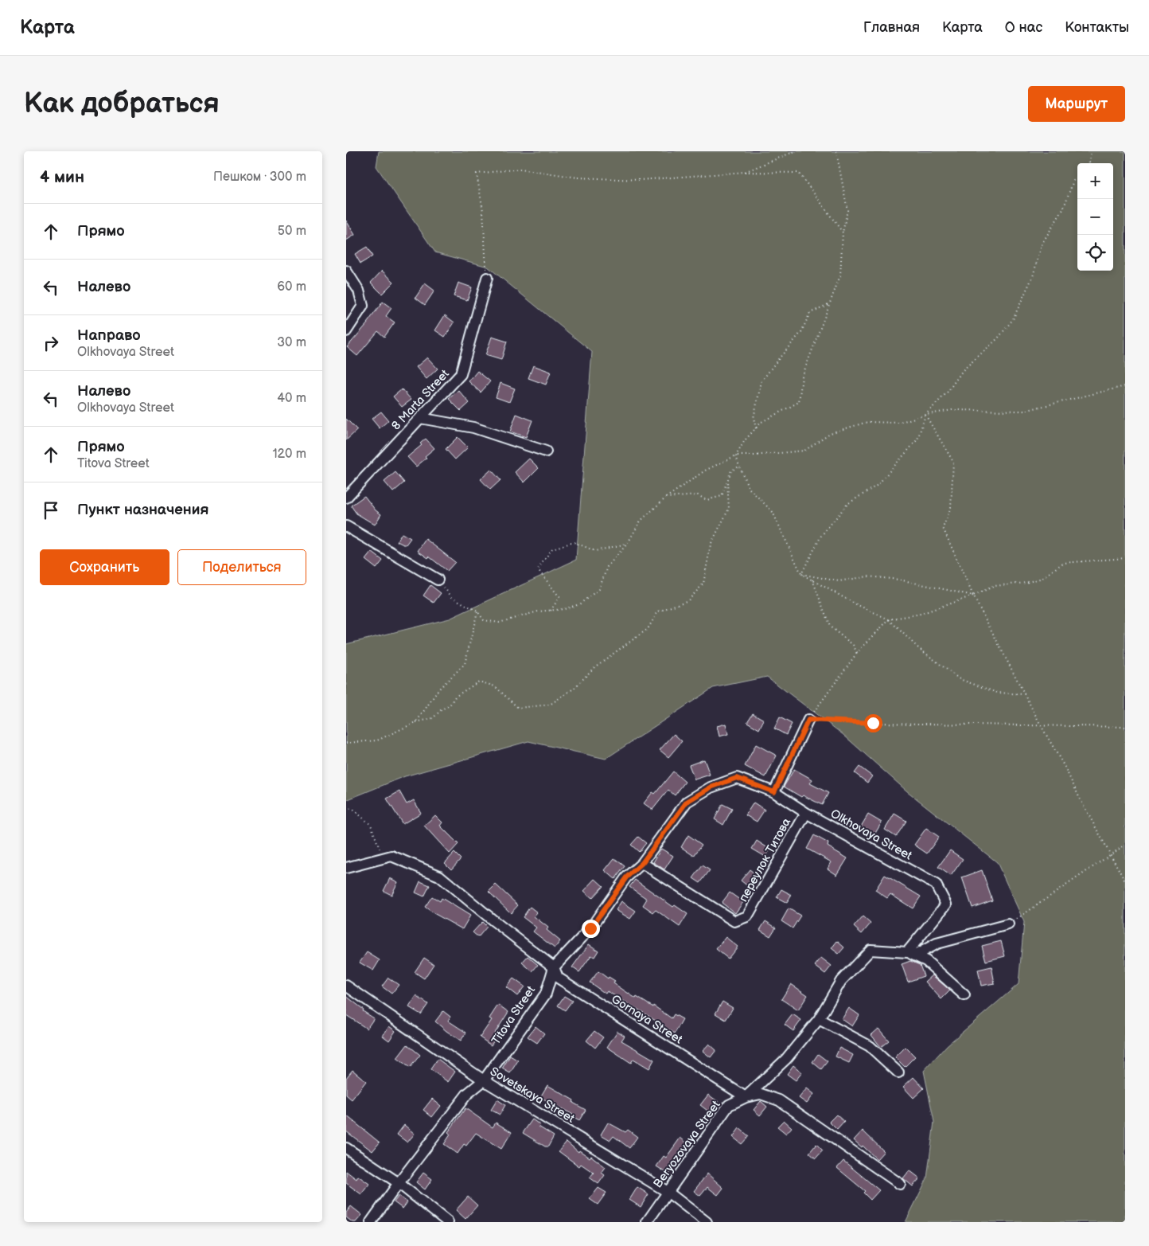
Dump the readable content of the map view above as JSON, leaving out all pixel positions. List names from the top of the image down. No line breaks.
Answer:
{"streets":{"street":["8 Marta Street","Olkhovaya Street","переулок Титова","Titova Street","Gornaya Street","Sovetskaya Street","Beryozovaya Street"]},"crossings":[["Olkhovaya Street","переулок Титова"],["Olkhovaya Street","Titova Street"],["Olkhovaya Street","Beryozovaya Street"],["переулок Титова","Titova Street"],["Titova Street","Gornaya Street"],["Titova Street","Sovetskaya Street"],["Gornaya Street","Beryozovaya Street"],["Sovetskaya Street","Beryozovaya Street"]],"page":{"header":"Карта","nav":["Главная","Карта","О нас","Контакты"],"buttons":["Маршрут",["Сохранить","Поделиться"]],"title":"Как добраться","heading":["4 мин","Пешком · 300 m"],"map_buttons":["+","−"],"list":[["Прямо","50 m"],["Налево","60 m"],["Направо","Olkhovaya Street","30 m"],["Налево","Olkhovaya Street","40 m"],["Прямо","Titova Street","120 m"],"Пункт назначения"]}}
